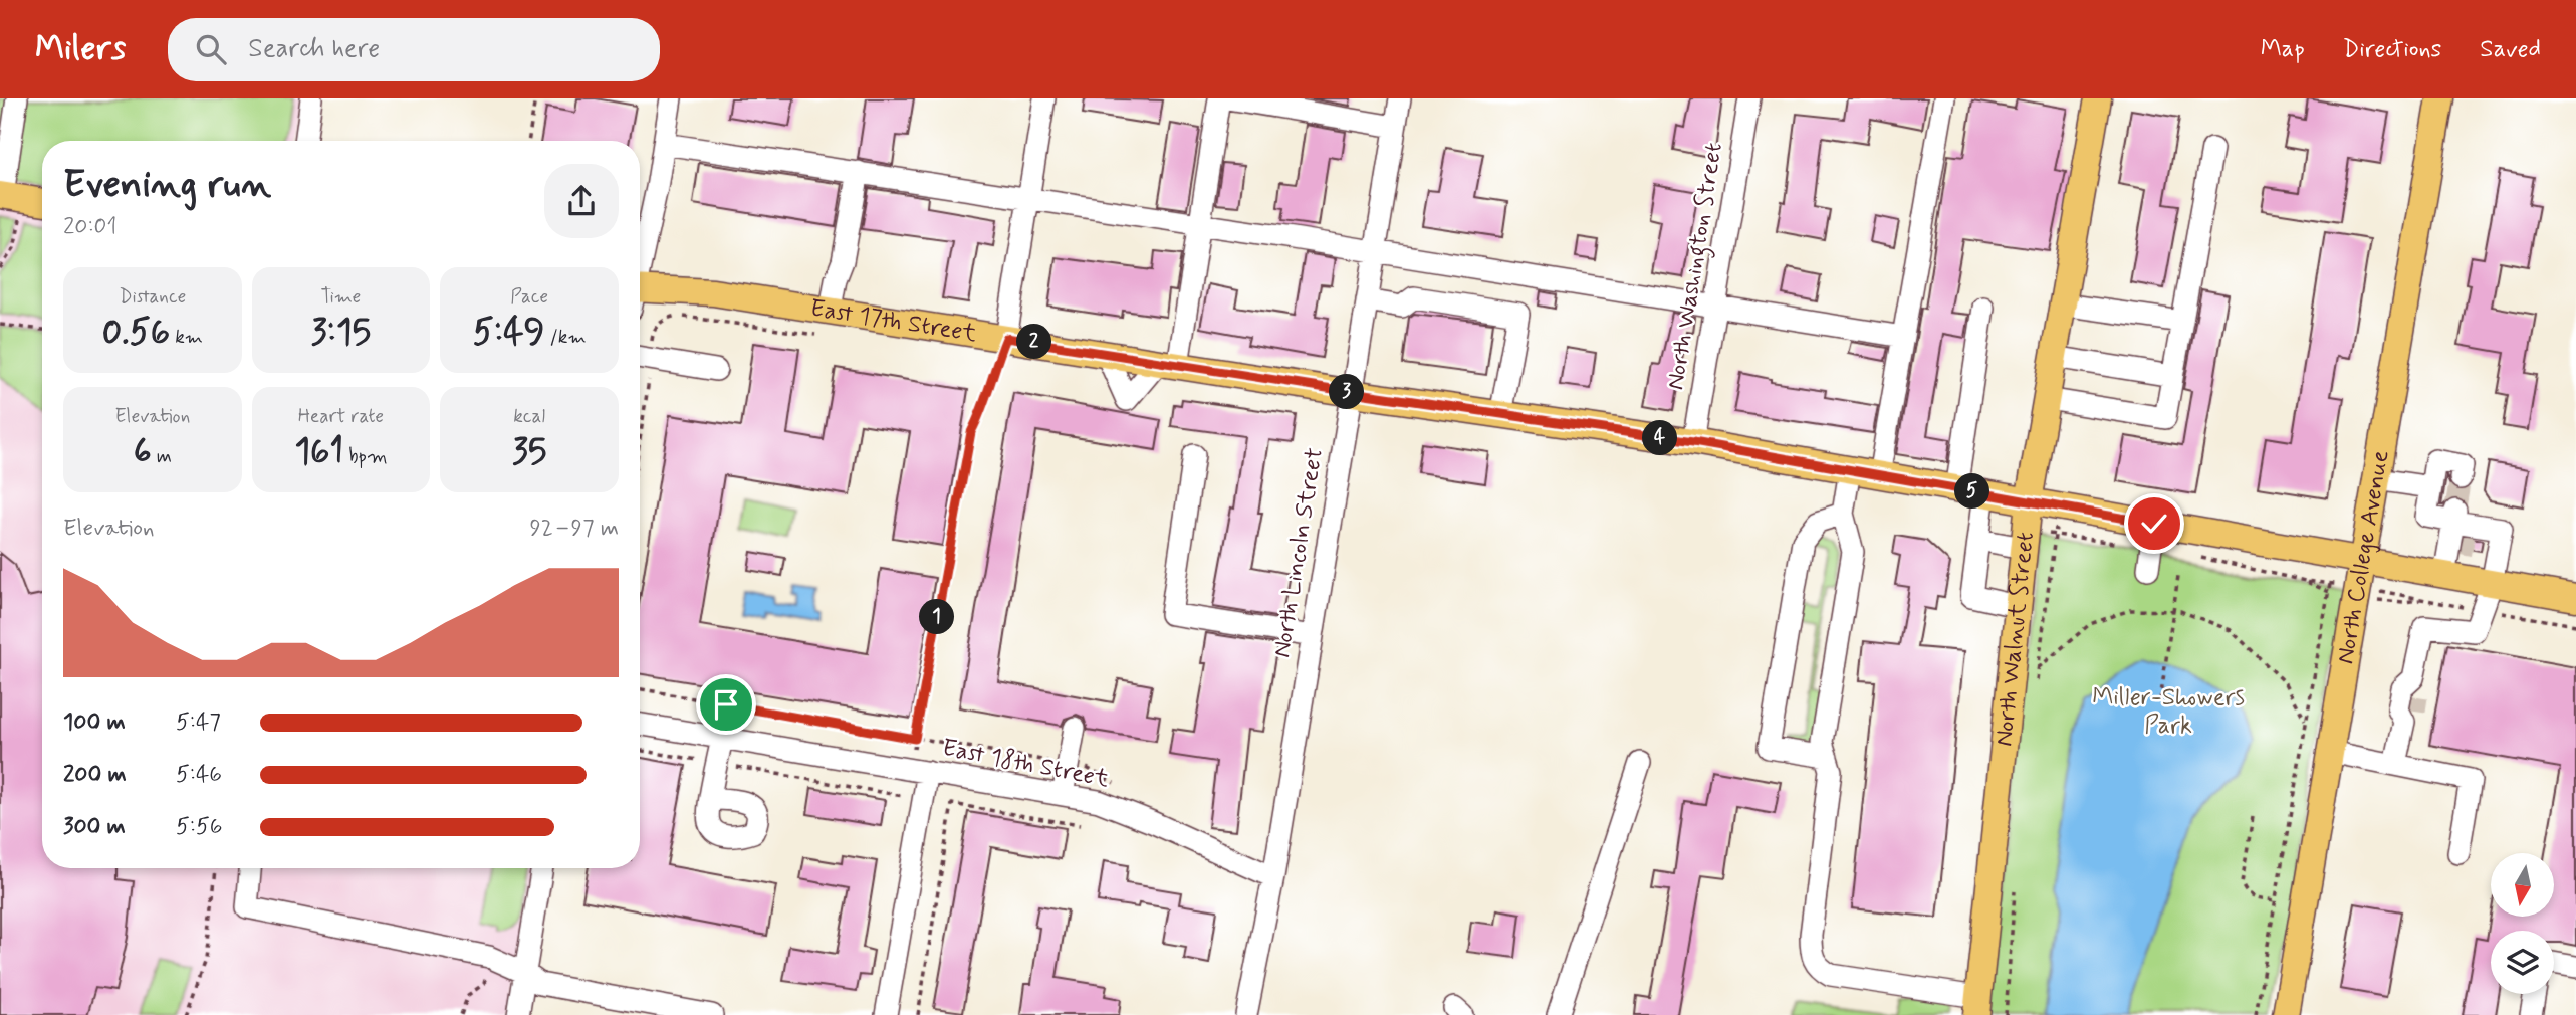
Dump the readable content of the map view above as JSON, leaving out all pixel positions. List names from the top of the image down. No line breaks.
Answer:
{"streets":{"main road":["East 17th Street","North College Avenue","North Walnut Street"],"street":["North Washington Street","North Lincoln Street","East 18th Street"]},"crossings":[["North Washington Street","East 17th Street"],["East 17th Street","North Lincoln Street"],["East 17th Street","North College Avenue"],["East 17th Street","North Walnut Street"],["North Lincoln Street","East 18th Street"]],"parks":["Miller-Showers Park"],"north":"bottom","page":{"header":"Milers","search":"Search here","nav":["Map","Directions","Saved"],"heading":["Evening run","20:01"],"stats":[["Distance","0.56 km"],["Time","3:15"],["Pace","5:49 /km"],["Elevation","6 m"],["Heart rate","161 bpm"],["kcal","35"]],"pins":["2","3","4","5","1"],"chart":["Elevation","92–97 m"],"list":[{"name":"100 m","note":"5:47"},{"name":"200 m","note":"5:46"},{"name":"300 m","note":"5:56"}]}}
